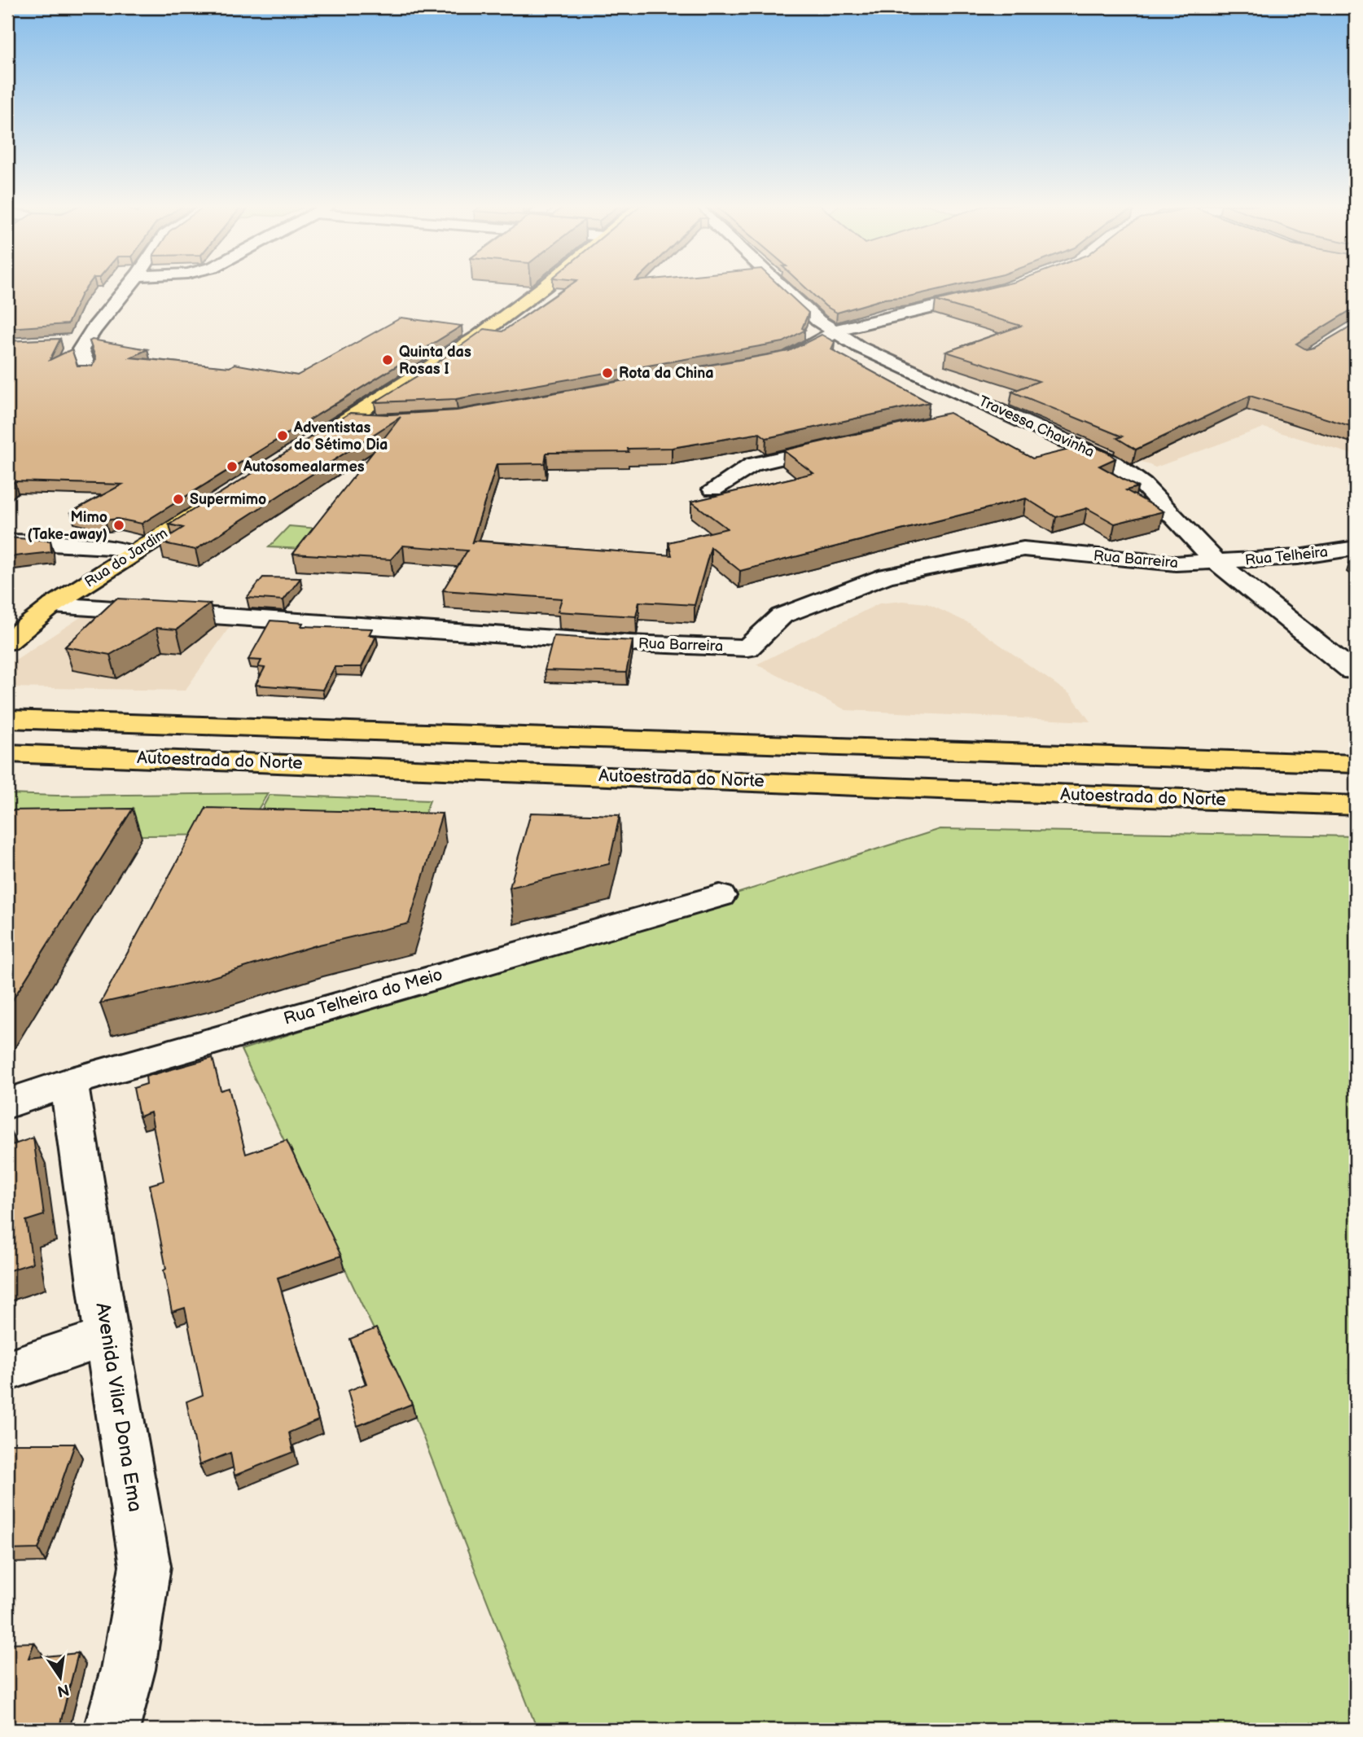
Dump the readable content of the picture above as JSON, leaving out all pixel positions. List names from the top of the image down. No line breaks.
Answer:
{"streets":{"main road":["Rua do Jardim","Autoestrada do Norte"],"street":["Travessa Chavinha","Rua Telheira","Rua Barreira","Rua Telheira do Meio","Avenida Vilar Dona Ema"]},"crossings":[["Travessa Chavinha","Rua Telheira"],["Travessa Chavinha","Rua Barreira"],["Rua Telheira","Rua Barreira"],["Rua do Jardim","Rua Barreira"],["Rua Telheira do Meio","Avenida Vilar Dona Ema"]],"places":["Quinta das Rosas I","Rota da China","Adventistas do Sétimo Dia","Autosomealarmes","Supermimo","Mimo (Take-away)"],"north":"bottom"}
